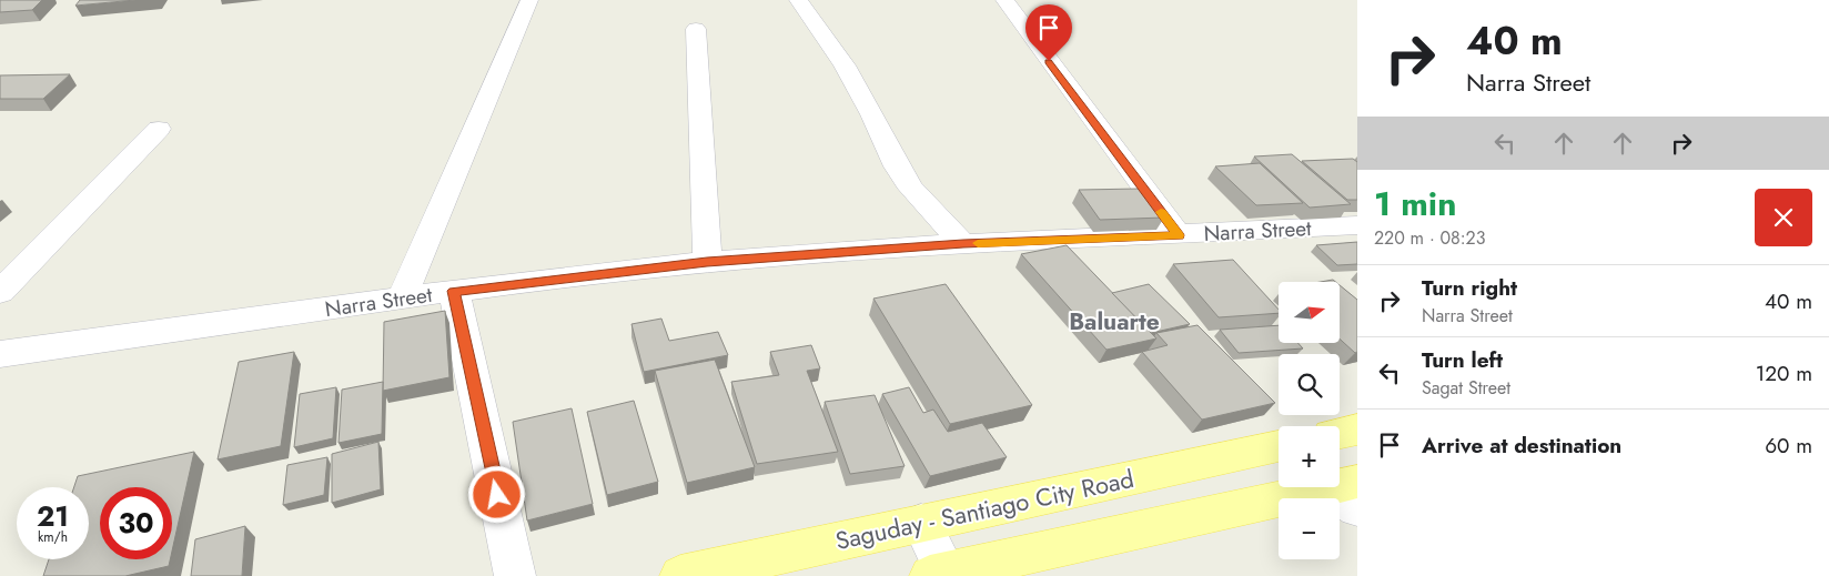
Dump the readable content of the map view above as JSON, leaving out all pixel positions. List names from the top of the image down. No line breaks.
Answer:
{"streets":{"main road":["Saguday - Santiago City Road"],"street":["Narra Street"]},"districts":["Baluarte"],"north":"right","page":{"turn":["40 m","Narra Street"],"heading":["1 min","220 m · 08:23"],"list":[{"name":"Turn right","note":"Narra Street","value":"40 m"},{"name":"Turn left","note":"Sagat Street","value":"120 m"},{"name":"Arrive at destination","value":"60 m"}],"map_buttons":["+","−"],"speed":"21 km/h","limit":"30"}}
